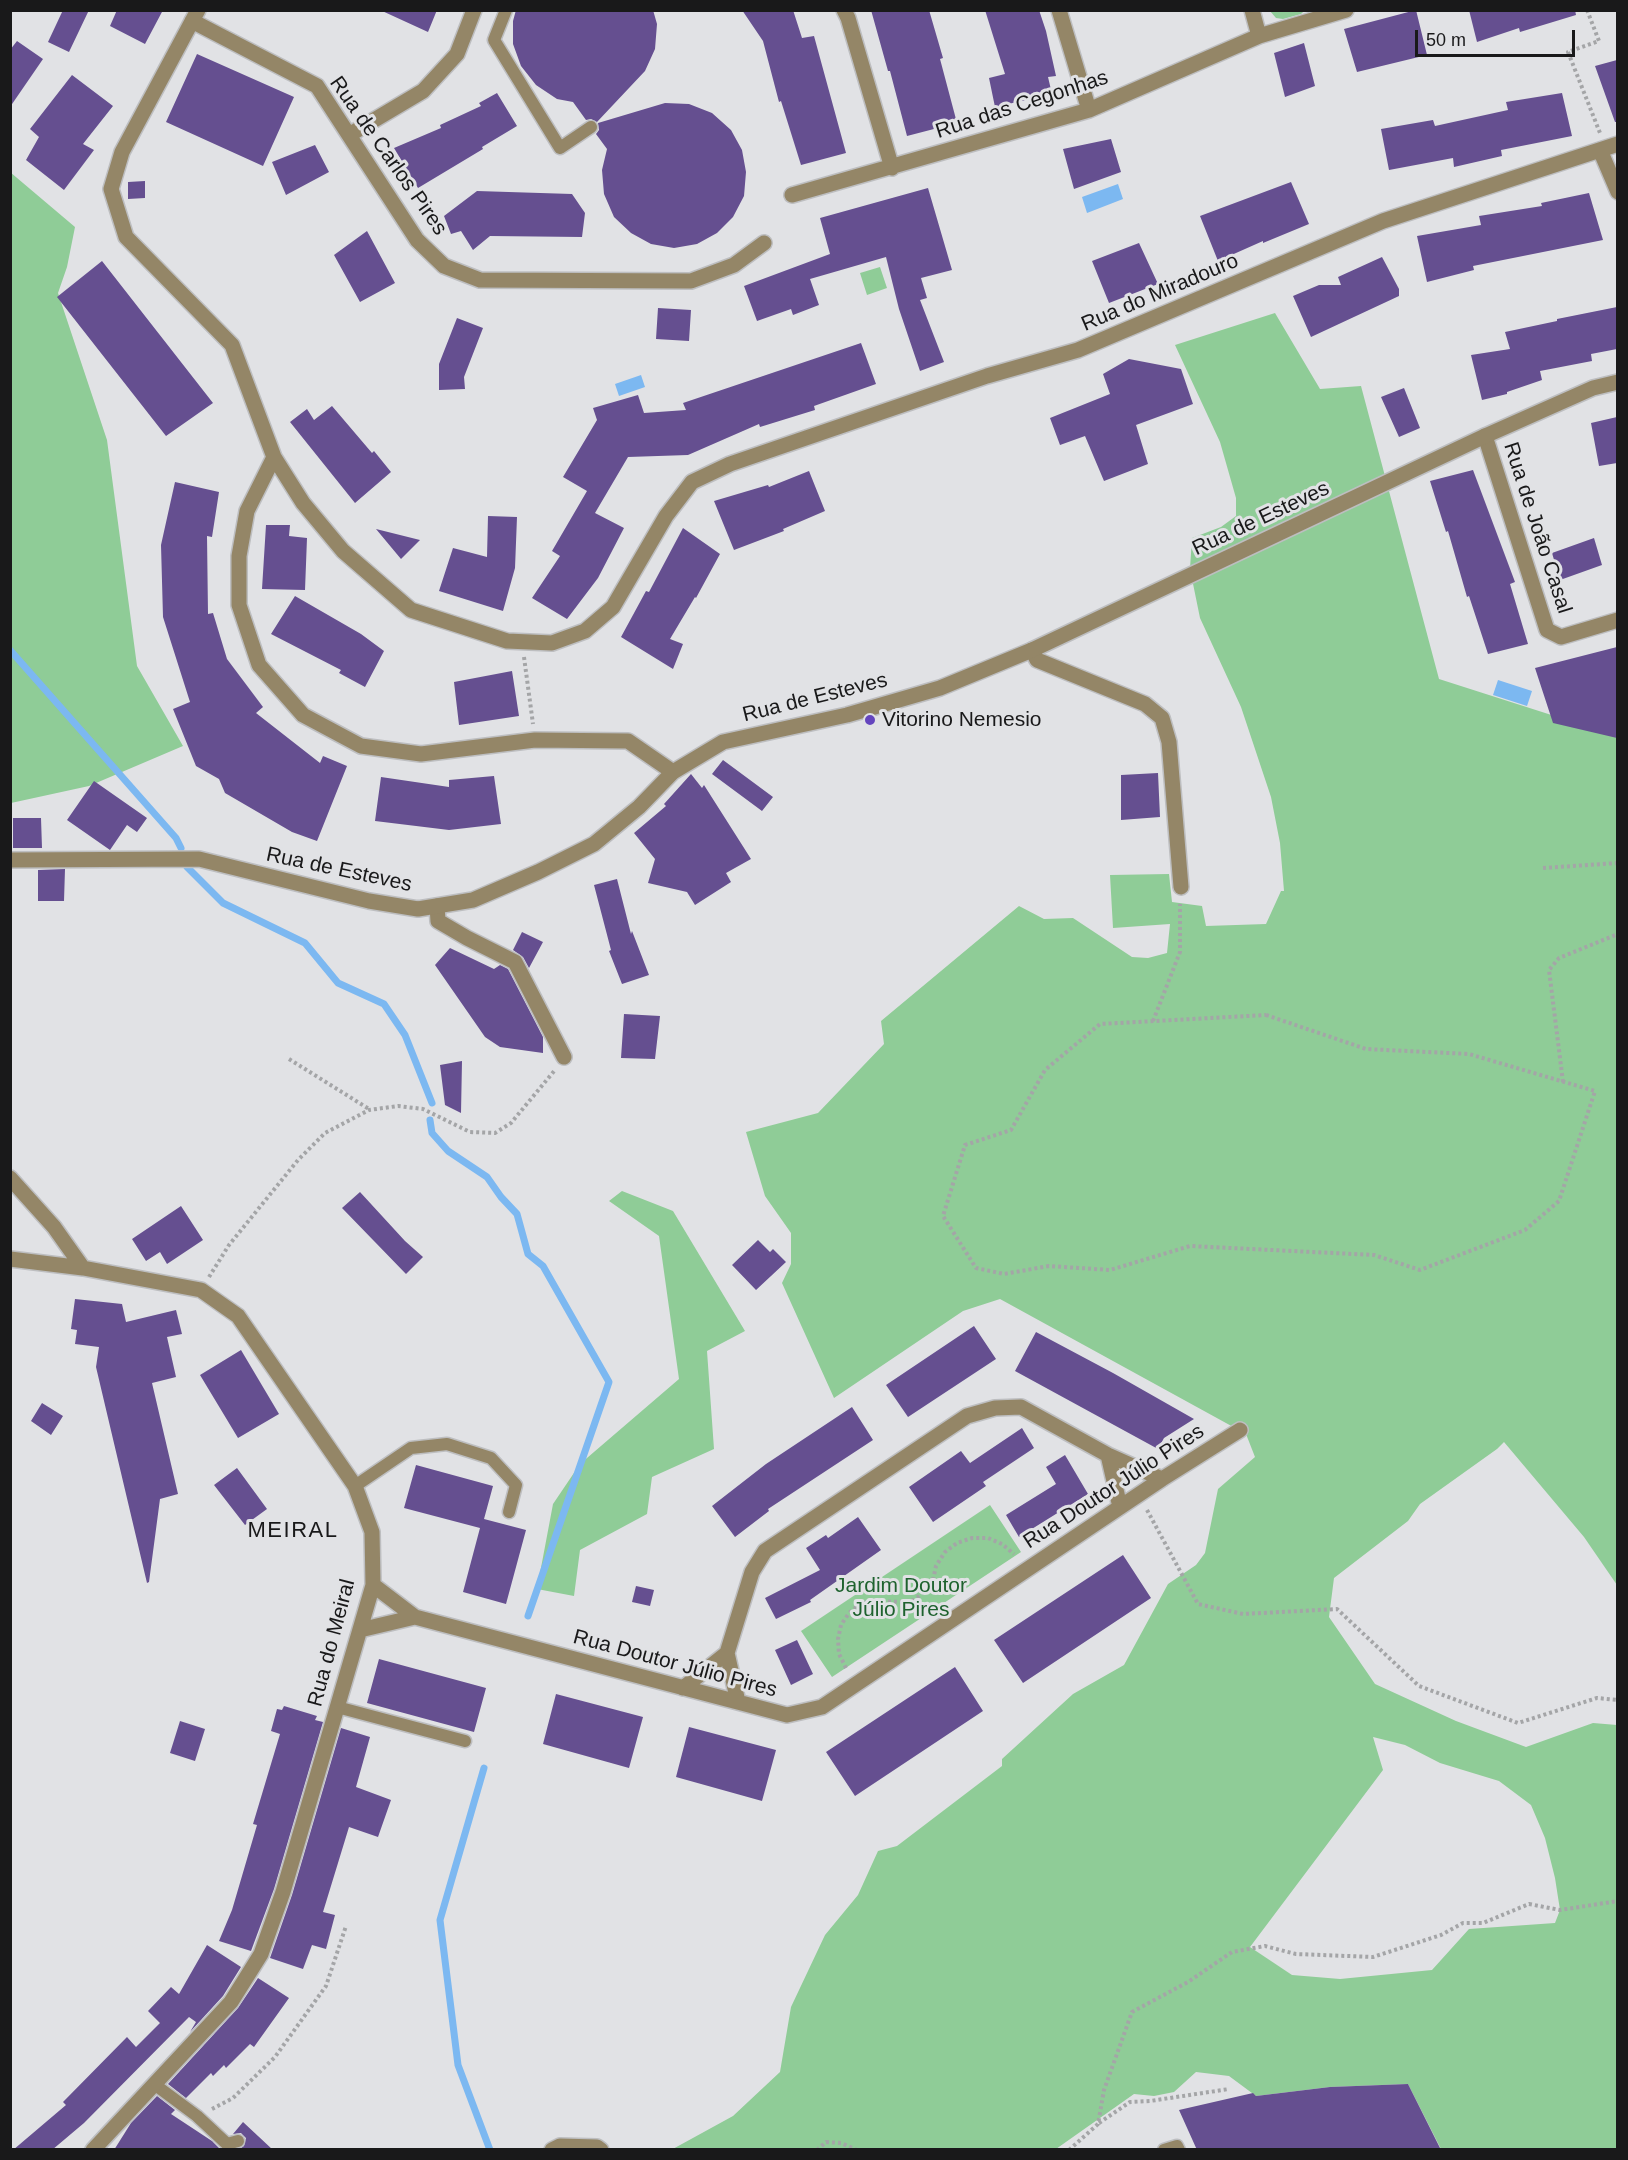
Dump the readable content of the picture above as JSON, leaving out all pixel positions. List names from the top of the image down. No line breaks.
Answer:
{"streets":{"street":["Rua das Cegonhas","Rua de Carlos Pires","Rua do Miradouro","Rua de Esteves","Rua de João Casal","Rua Doutor Júlio Pires","Rua do Meiral"]},"crossings":[["Rua de Esteves","Rua de João Casal"],["Rua Doutor Júlio Pires","Rua do Meiral"]],"districts":["MEIRAL"],"parks":["Jardim Doutor Júlio Pires"],"places":["Vitorino Nemesio"],"scale_bar":"50 m"}
